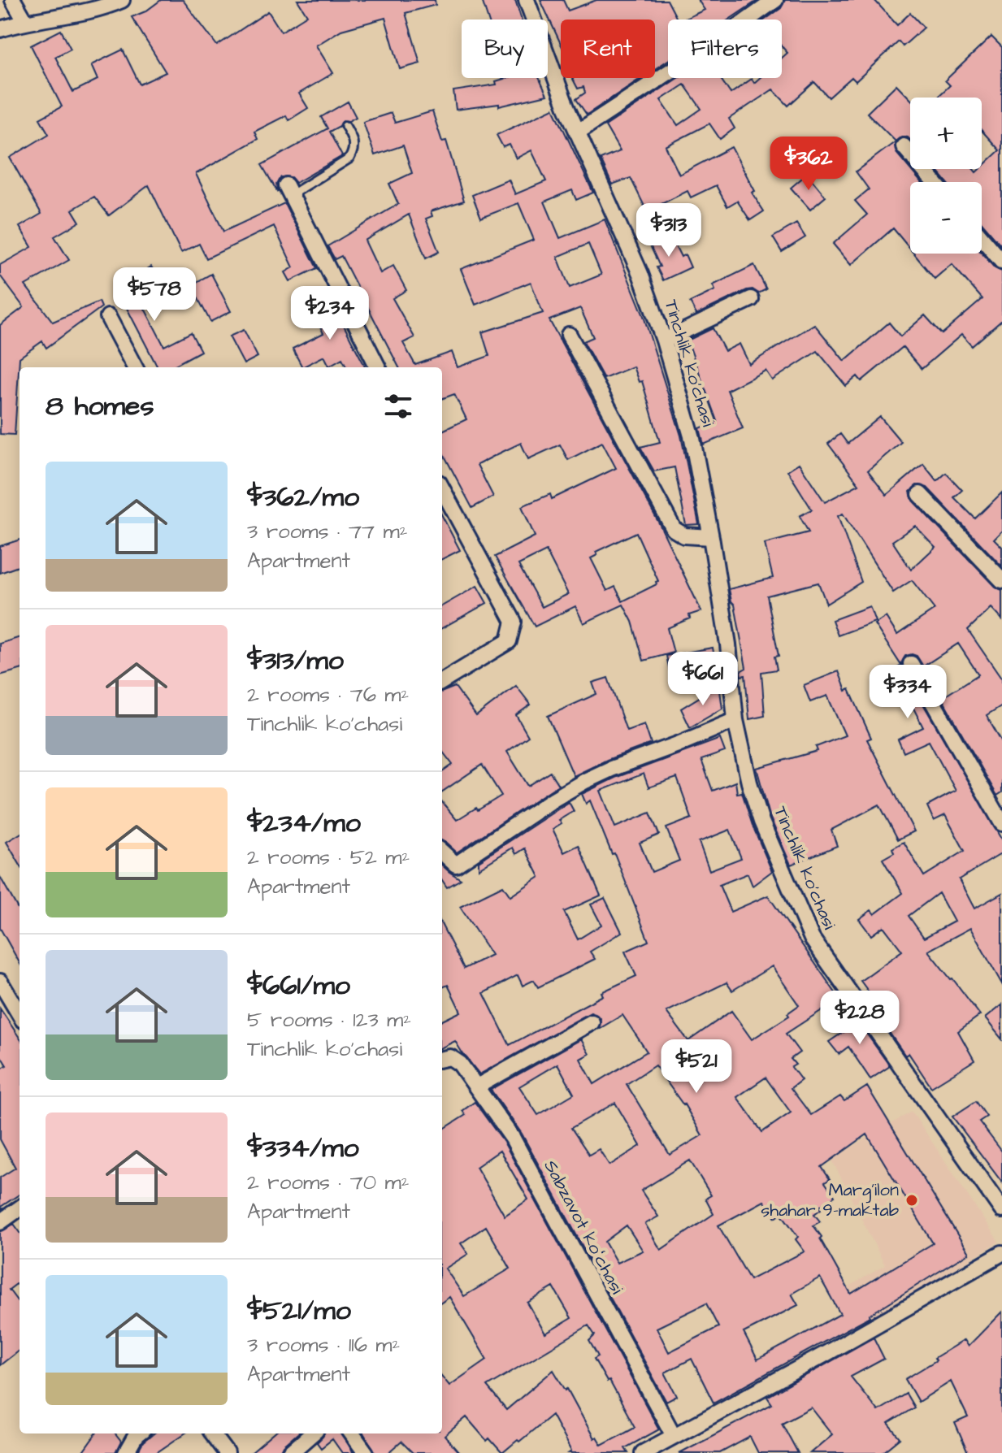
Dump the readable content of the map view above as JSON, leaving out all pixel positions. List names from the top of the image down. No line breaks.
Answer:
{"streets":{"street":["Tinchlik ko'chasi","Sabzavot koʻchasi"]},"places":["Marg'ilon shahar 9-maktab"],"page":{"chip":["Buy","Rent","Filters"],"map_buttons":["+","−"],"price":["$362","$313","$578","$234","$661","$334","$228","$521"],"heading":"8 homes","list":[{"name":"$362/mo","note":"3 rooms · 77 m² · Apartment"},{"name":"$313/mo","note":"2 rooms · 76 m² · Tinchlik ko'chasi"},{"name":"$234/mo","note":"2 rooms · 52 m² · Apartment"},{"name":"$661/mo","note":"5 rooms · 123 m² · Tinchlik ko'chasi"},{"name":"$334/mo","note":"2 rooms · 70 m² · Apartment"},{"name":"$521/mo","note":"3 rooms · 116 m² · Apartment"}]}}
